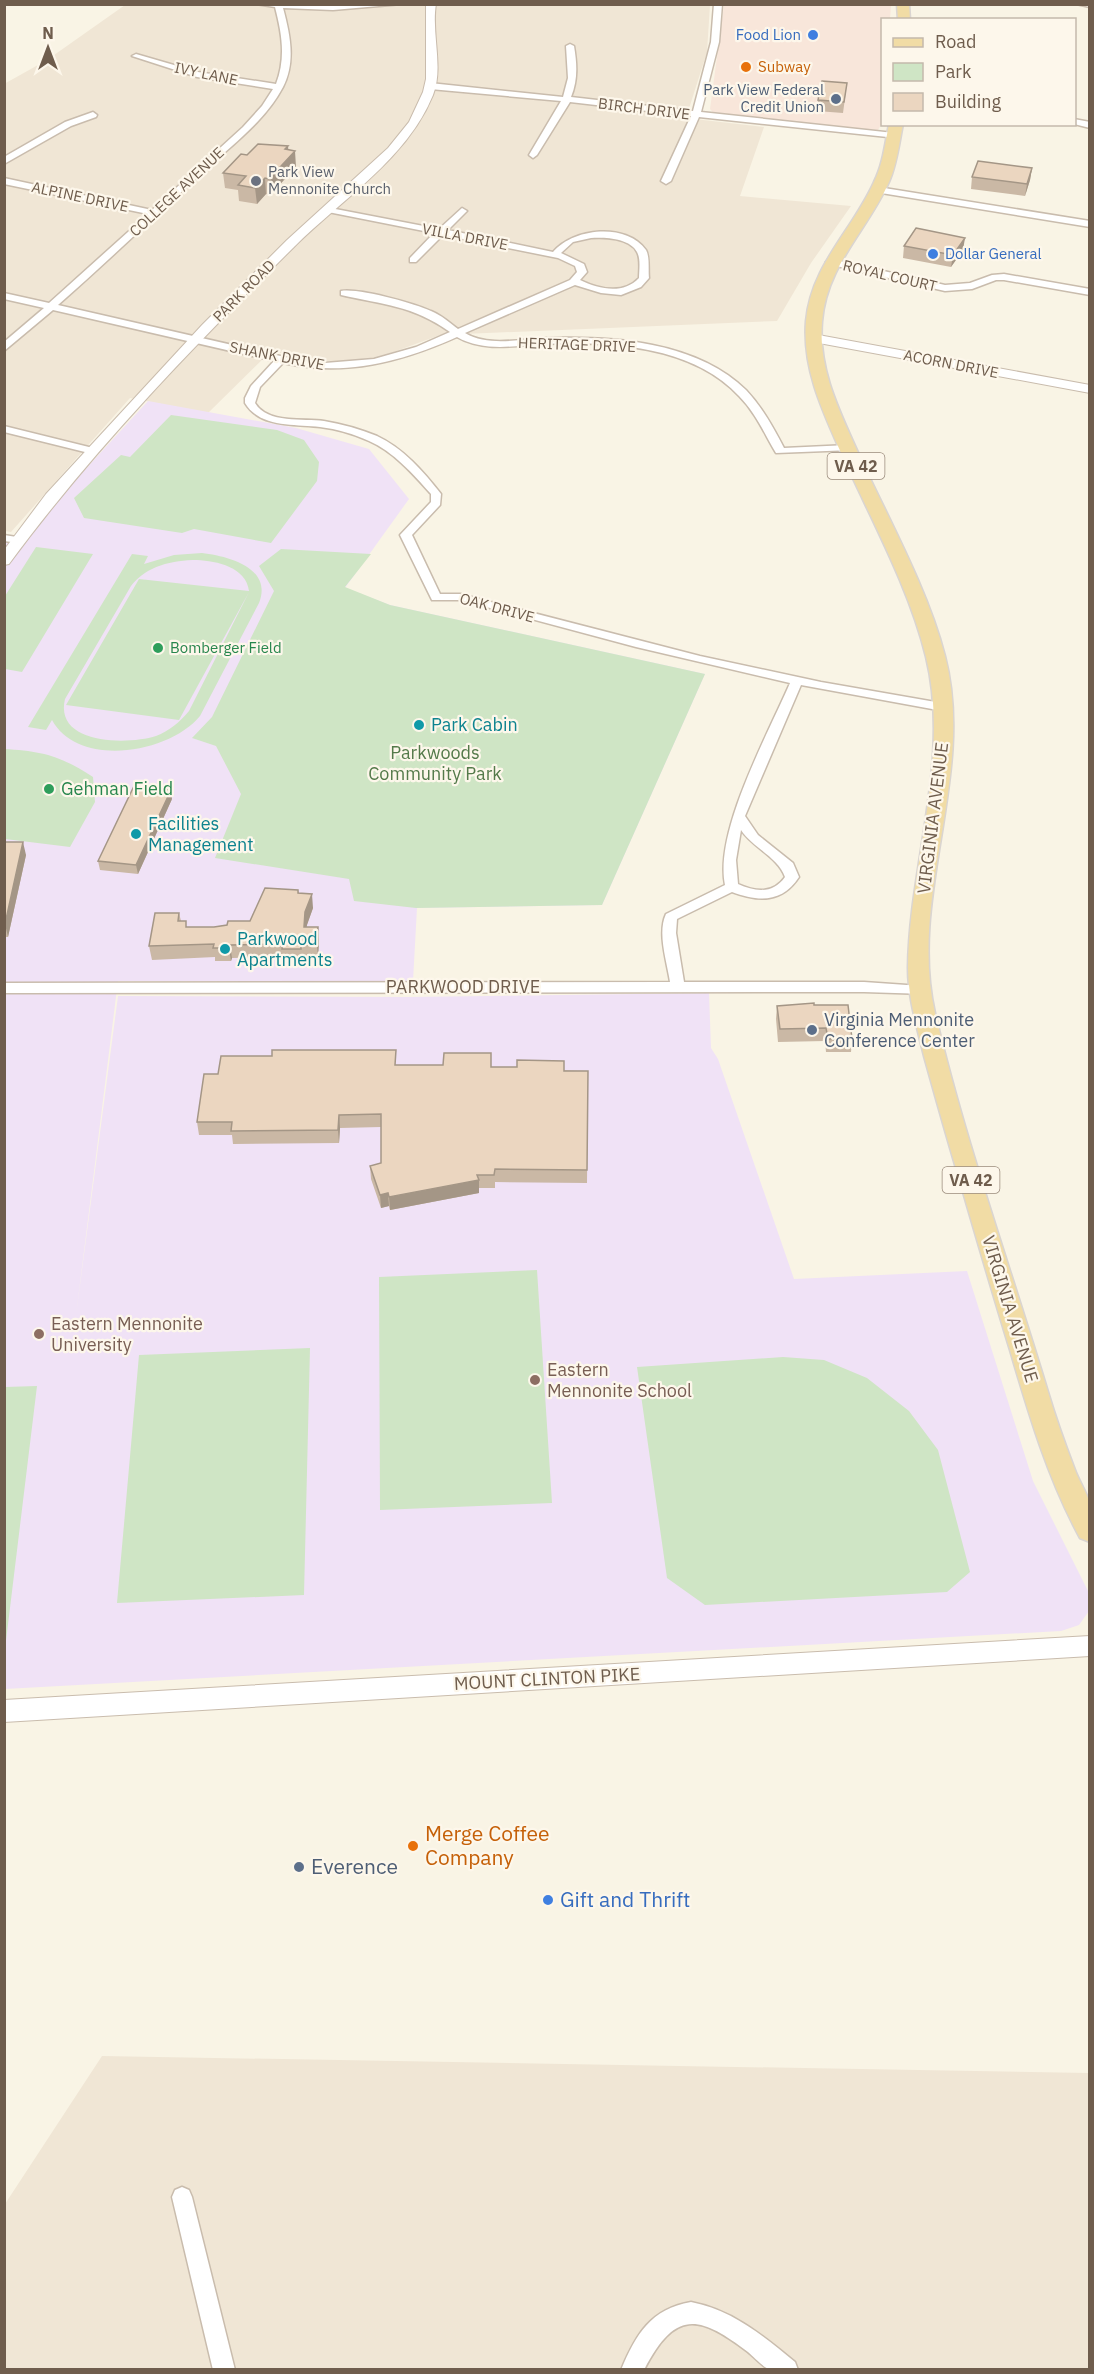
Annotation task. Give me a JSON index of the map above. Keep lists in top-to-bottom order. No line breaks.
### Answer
{"streets":{"main road":["VA 42","VIRGINIA AVENUE"],"street":["IVY LANE","BIRCH DRIVE","COLLEGE AVENUE","ALPINE DRIVE","VILLA DRIVE","ROYAL COURT","PARK ROAD","HERITAGE DRIVE","SHANK DRIVE","ACORN DRIVE","OAK DRIVE","PARKWOOD DRIVE","MOUNT CLINTON PIKE"]},"crossings":[["IVY LANE","COLLEGE AVENUE"],["BIRCH DRIVE","PARK ROAD"],["BIRCH DRIVE","VIRGINIA AVENUE"],["COLLEGE AVENUE","ALPINE DRIVE"],["COLLEGE AVENUE","SHANK DRIVE"],["VILLA DRIVE","PARK ROAD"],["VILLA DRIVE","SHANK DRIVE"],["ROYAL COURT","VIRGINIA AVENUE"],["PARK ROAD","SHANK DRIVE"],["HERITAGE DRIVE","SHANK DRIVE"],["HERITAGE DRIVE","VIRGINIA AVENUE"],["SHANK DRIVE","OAK DRIVE"],["ACORN DRIVE","VIRGINIA AVENUE"],["OAK DRIVE","VIRGINIA AVENUE"],["VIRGINIA AVENUE","PARKWOOD DRIVE"]],"parks":["Parkwoods Community Park"],"places":["Food Lion","Subway","Park View Federal Credit Union","Park View Mennonite Church","Dollar General","Bomberger Field","Park Cabin","Gehman Field","Facilities Management","Parkwood Apartments","Virginia Mennonite Conference Center","Eastern Mennonite University","Eastern Mennonite School","Merge Coffee Company","Everence","Gift and Thrift"],"legend":["Road","Park","Building"],"north":"top"}
